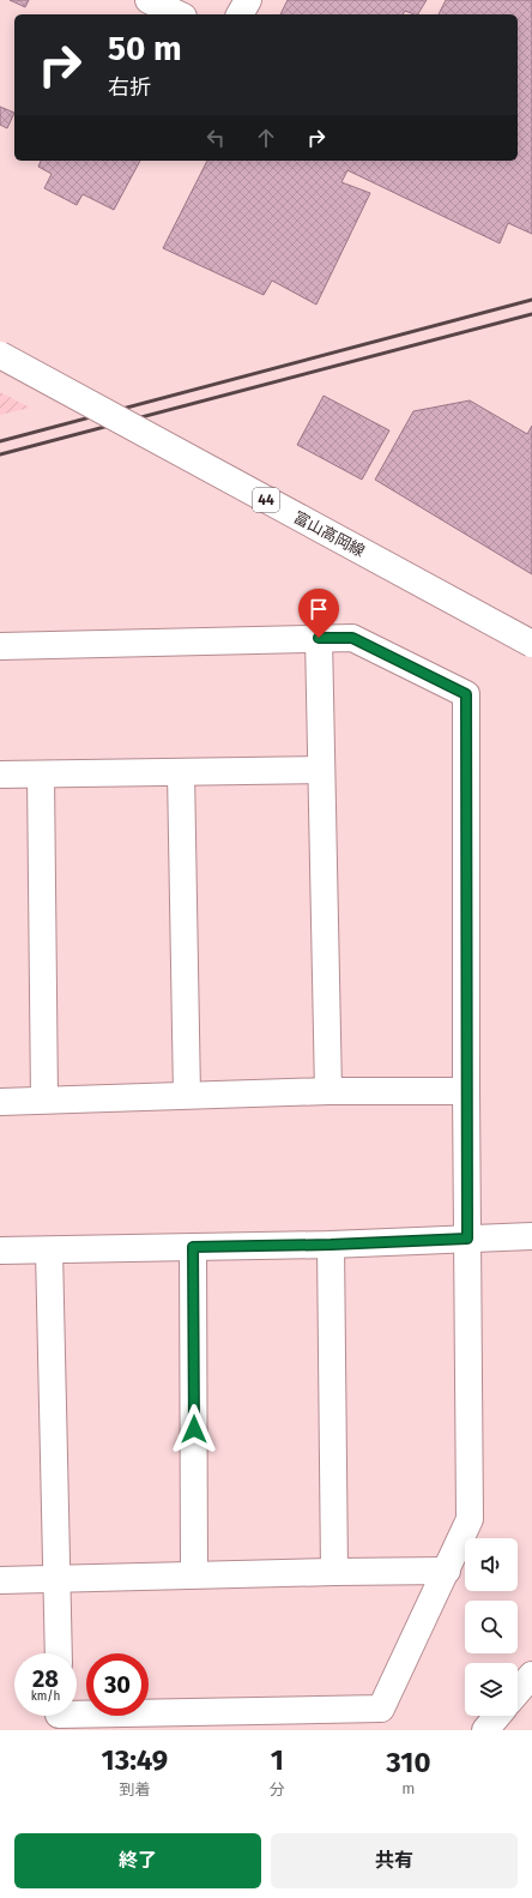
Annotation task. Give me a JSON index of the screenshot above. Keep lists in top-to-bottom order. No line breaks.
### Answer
{"streets":{"street":["44","富山高岡線"]},"page":{"turn":["50 m","右折"],"speed":"28 km/h","limit":"30","eta":["13:49","到着","1","分","310","m"],"buttons":["終了","共有"]}}
